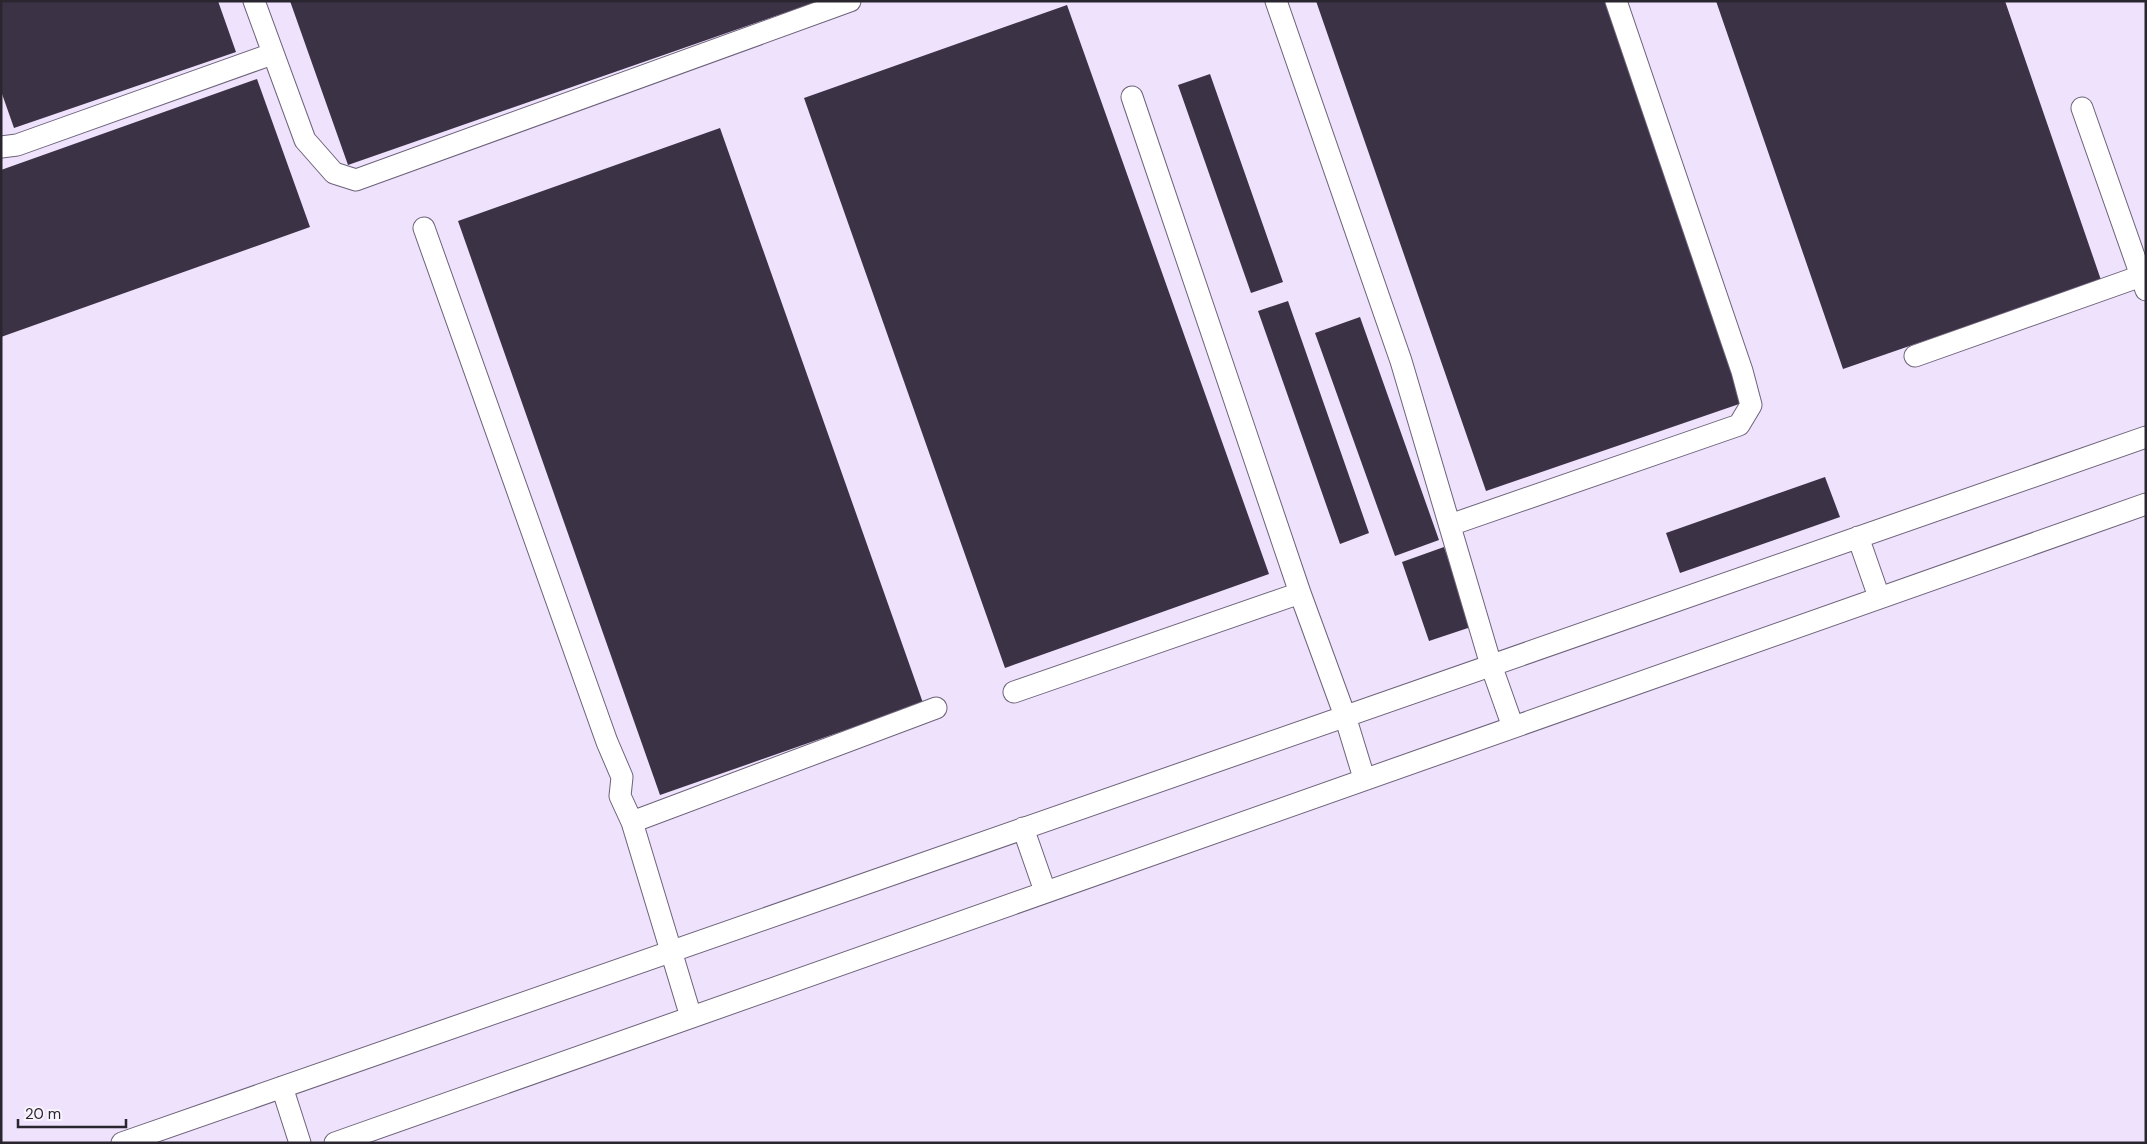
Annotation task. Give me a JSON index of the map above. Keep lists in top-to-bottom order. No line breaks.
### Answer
{"scale_bar":"20 m"}
